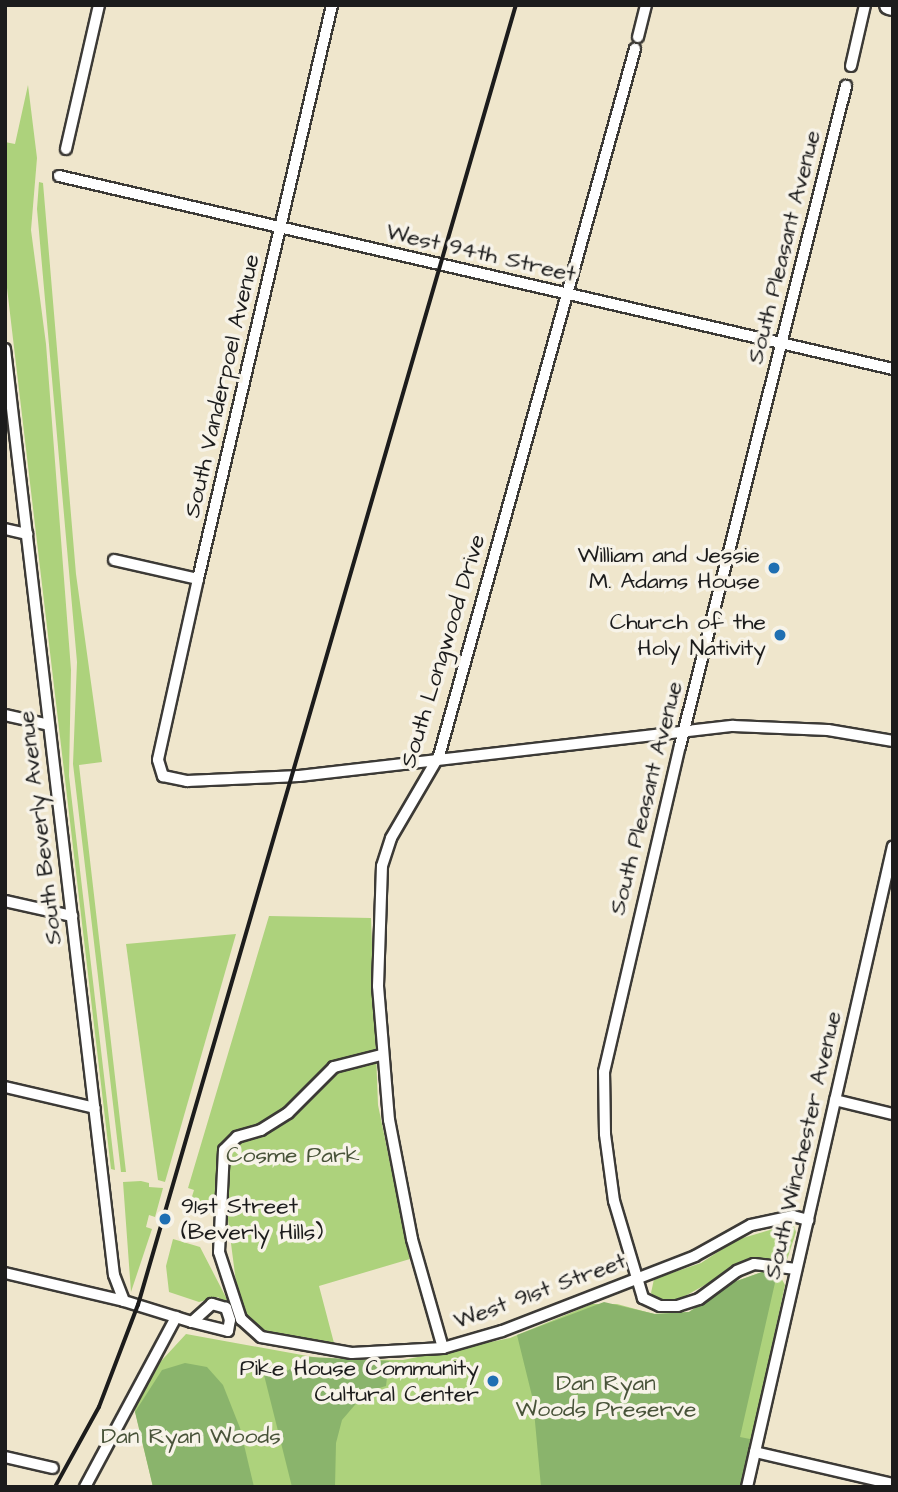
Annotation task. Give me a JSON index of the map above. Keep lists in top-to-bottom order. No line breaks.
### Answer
{"streets":{"street":["South Pleasant Avenue","West 94th Street","South Vanderpoel Avenue","South Longwood Drive","South Beverly Avenue","South Winchester Avenue","West 91st Street"]},"crossings":[["South Pleasant Avenue","West 94th Street"],["South Pleasant Avenue","West 91st Street"],["West 94th Street","South Vanderpoel Avenue"],["West 94th Street","South Longwood Drive"],["South Vanderpoel Avenue","South Longwood Drive"],["South Longwood Drive","West 91st Street"],["South Winchester Avenue","West 91st Street"]],"parks":["Cosme Park","Dan Ryan Woods Preserve","Dan Ryan Woods"],"places":["William and Jessie M. Adams House","Church of the Holy Nativity","91st Street (Beverly Hills)","Pike House Community Cultural Center"]}
